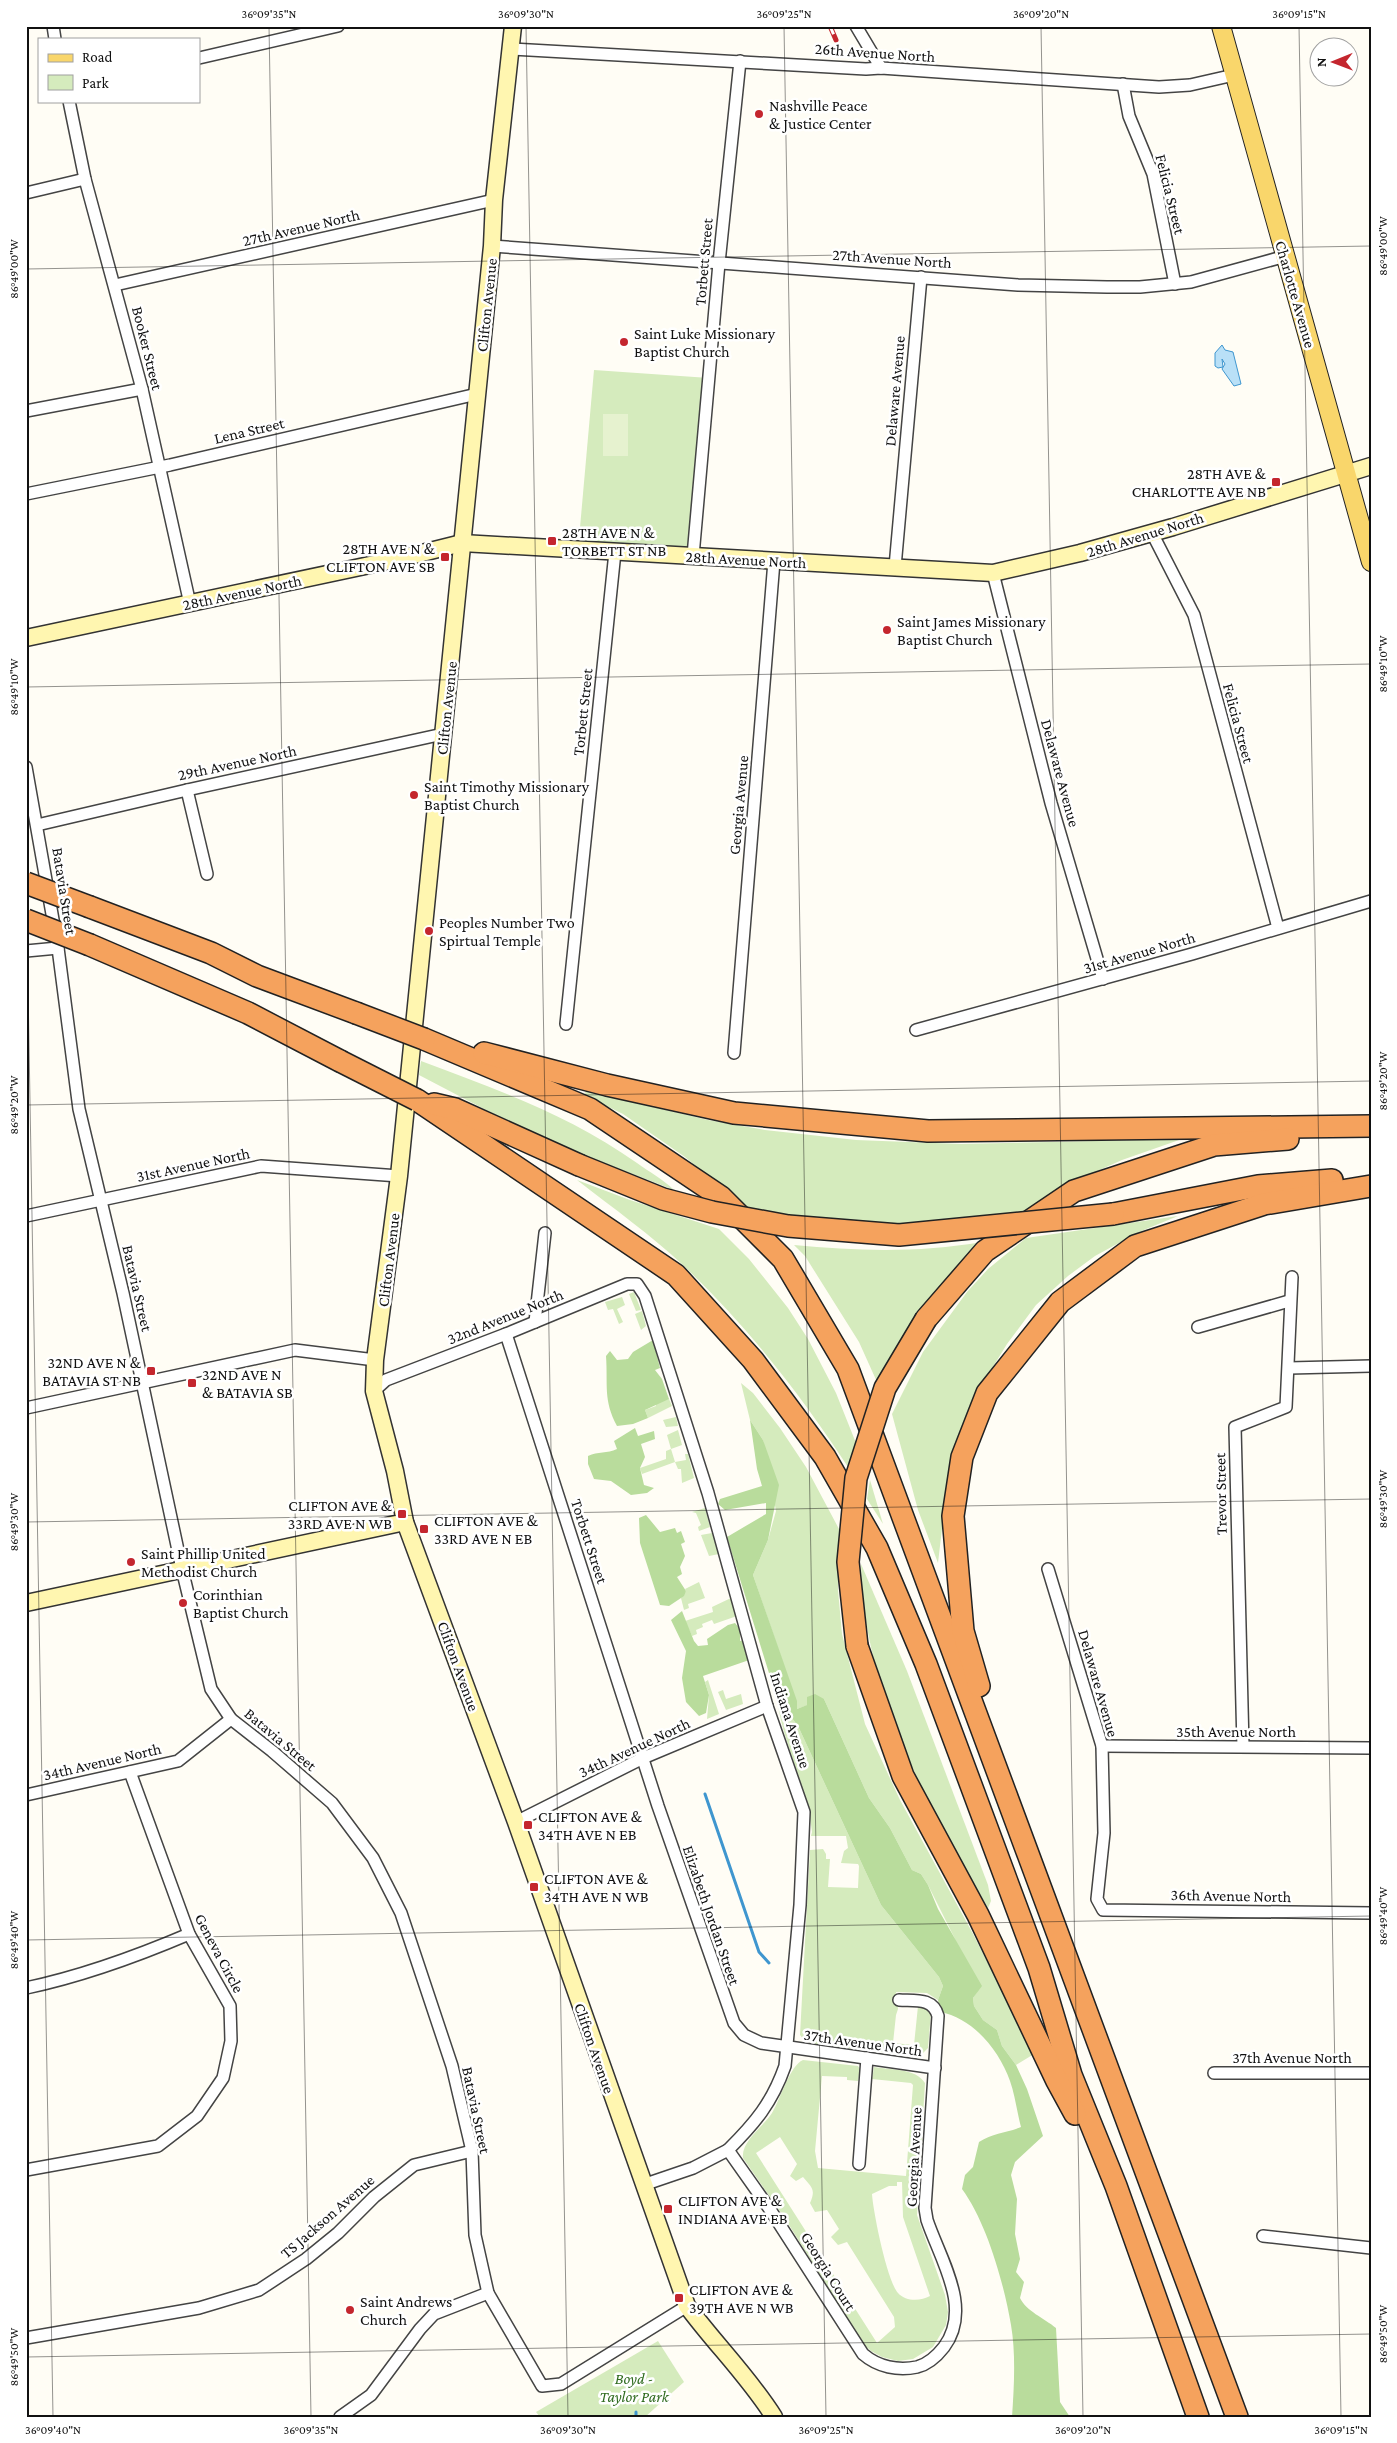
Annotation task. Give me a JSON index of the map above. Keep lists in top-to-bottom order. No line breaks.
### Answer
{"streets":{"main road":["Charlotte Avenue"],"street":["26th Avenue North","Felicia Street","27th Avenue North","Torbett Street","Clifton Avenue","Booker Street","Delaware Avenue","Lena Street","28th Avenue North","29th Avenue North","Georgia Avenue","Batavia Street","31st Avenue North","32nd Avenue North","Trevor Street","Indiana Avenue","35th Avenue North","34th Avenue North","36th Avenue North","Elizabeth Jordan Street","Geneva Circle","37th Avenue North","TS Jackson Avenue","Georgia Court"]},"crossings":[["26th Avenue North","Felicia Street"],["26th Avenue North","Torbett Street"],["26th Avenue North","Charlotte Avenue"],["26th Avenue North","Clifton Avenue"],["Felicia Street","27th Avenue North"],["Felicia Street","28th Avenue North"],["Felicia Street","31st Avenue North"],["27th Avenue North","Torbett Street"],["27th Avenue North","Charlotte Avenue"],["27th Avenue North","Clifton Avenue"],["27th Avenue North","Booker Street"],["27th Avenue North","Delaware Avenue"],["Torbett Street","28th Avenue North"],["Torbett Street","32nd Avenue North"],["Torbett Street","34th Avenue North"],["Torbett Street","Elizabeth Jordan Street"],["Charlotte Avenue","28th Avenue North"],["Clifton Avenue","Lena Street"],["Clifton Avenue","28th Avenue North"],["Clifton Avenue","29th Avenue North"],["Clifton Avenue","Batavia Street"],["Clifton Avenue","31st Avenue North"],["Clifton Avenue","32nd Avenue North"],["Clifton Avenue","34th Avenue North"],["Booker Street","Lena Street"],["Booker Street","28th Avenue North"],["Delaware Avenue","28th Avenue North"],["Delaware Avenue","31st Avenue North"],["Delaware Avenue","35th Avenue North"],["Delaware Avenue","36th Avenue North"],["28th Avenue North","Georgia Avenue"],["29th Avenue North","Batavia Street"],["Georgia Avenue","37th Avenue North"],["Georgia Avenue","Georgia Court"],["Batavia Street","31st Avenue North"],["Batavia Street","34th Avenue North"],["Batavia Street","TS Jackson Avenue"],["32nd Avenue North","Indiana Avenue"],["Trevor Street","35th Avenue North"],["Indiana Avenue","34th Avenue North"],["Indiana Avenue","Elizabeth Jordan Street"],["Indiana Avenue","37th Avenue North"],["Indiana Avenue","Georgia Court"],["34th Avenue North","Elizabeth Jordan Street"],["34th Avenue North","Geneva Circle"],["Elizabeth Jordan Street","37th Avenue North"]],"parks":["Boyd - Taylor Park"],"places":{"other":["Nashville Peace & Justice Center","Saint Luke Missionary Baptist Church","Saint James Missionary Baptist Church","Saint Timothy Missionary Baptist Church","Peoples Number Two Spirtual Temple","Saint Phillip United Methodist Church","Corinthian Baptist Church","Saint Andrews Church"],"transit":["28TH AVE & CHARLOTTE AVE NB","28TH AVE N & TORBETT ST NB","28TH AVE N & CLIFTON AVE SB","32ND AVE N & BATAVIA ST NB","32ND AVE N & BATAVIA SB","CLIFTON AVE & 33RD AVE N WB","CLIFTON AVE & 33RD AVE N EB","CLIFTON AVE & 34TH AVE N EB","CLIFTON AVE & 34TH AVE N WB","CLIFTON AVE & INDIANA AVE EB","CLIFTON AVE & 39TH AVE N WB"]},"legend":["Road","Park"],"north":"left","coordinates":["36°09'35\"N","36°09'30\"N","36°09'25\"N","36°09'20\"N","36°09'15\"N","86°49'00\"W","86°49'10\"W","86°49'20\"W","86°49'30\"W","86°49'40\"W","86°49'50\"W","36°09'40\"N"]}
